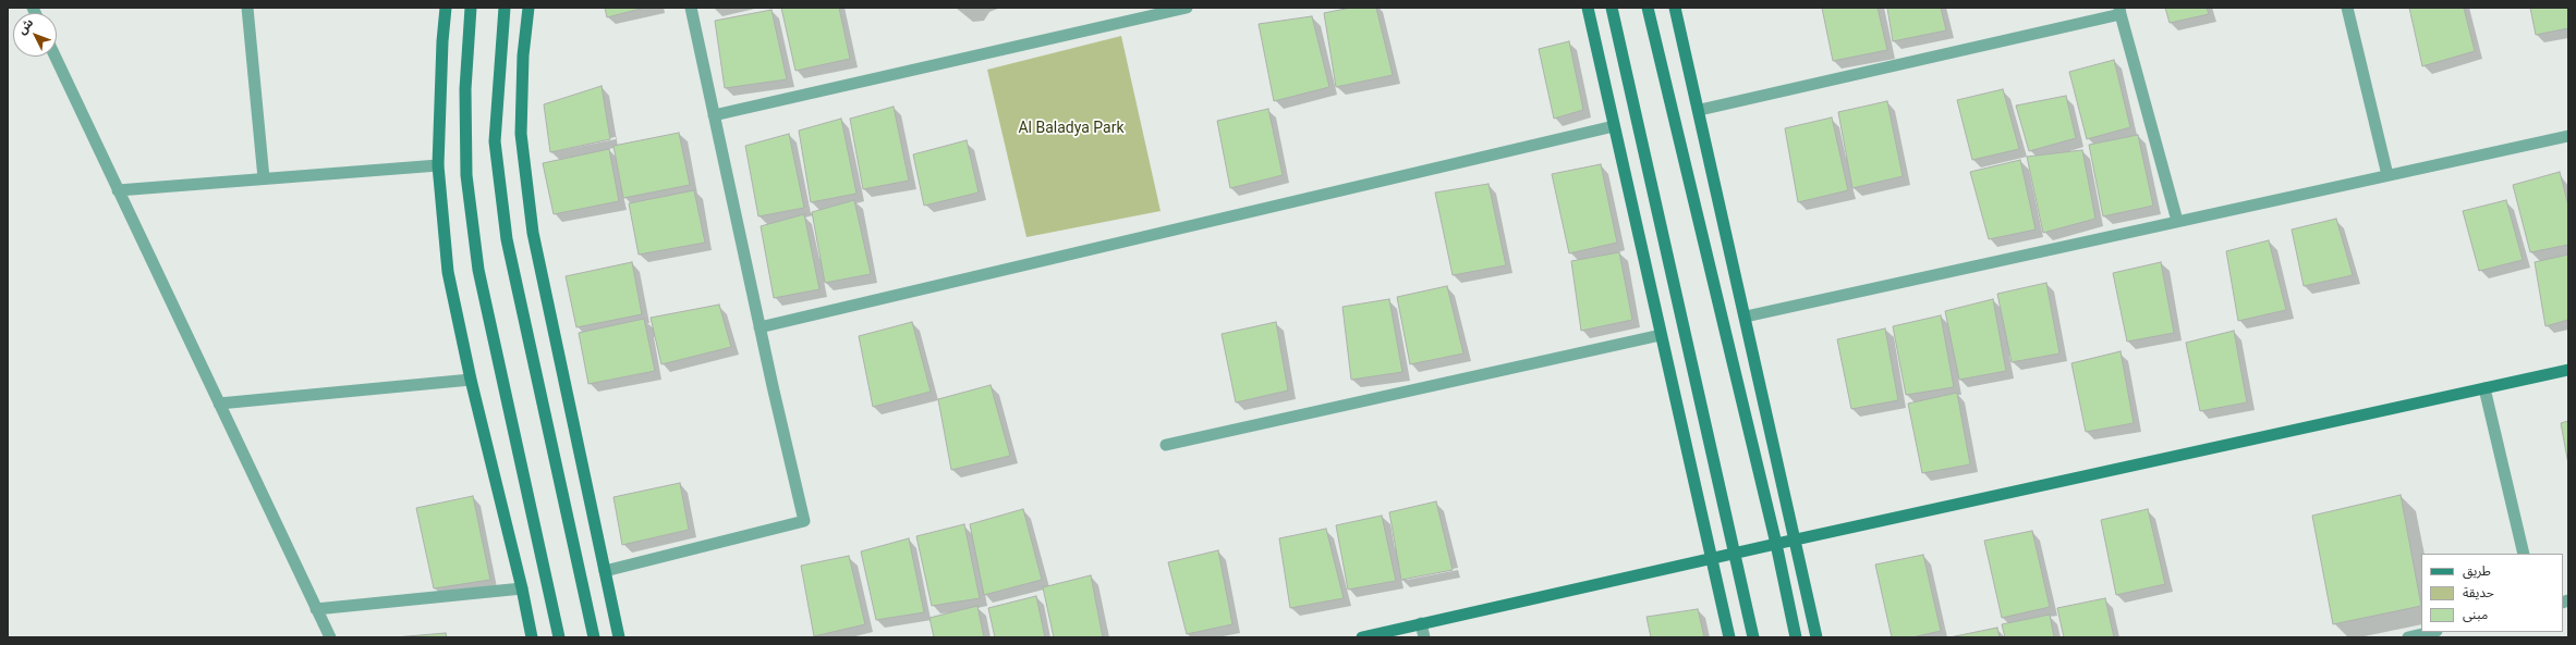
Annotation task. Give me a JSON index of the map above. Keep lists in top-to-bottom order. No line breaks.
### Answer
{"parks":["Al Baladya Park"],"legend":["طريق","حديقة","مبنى"],"north":"top left"}
